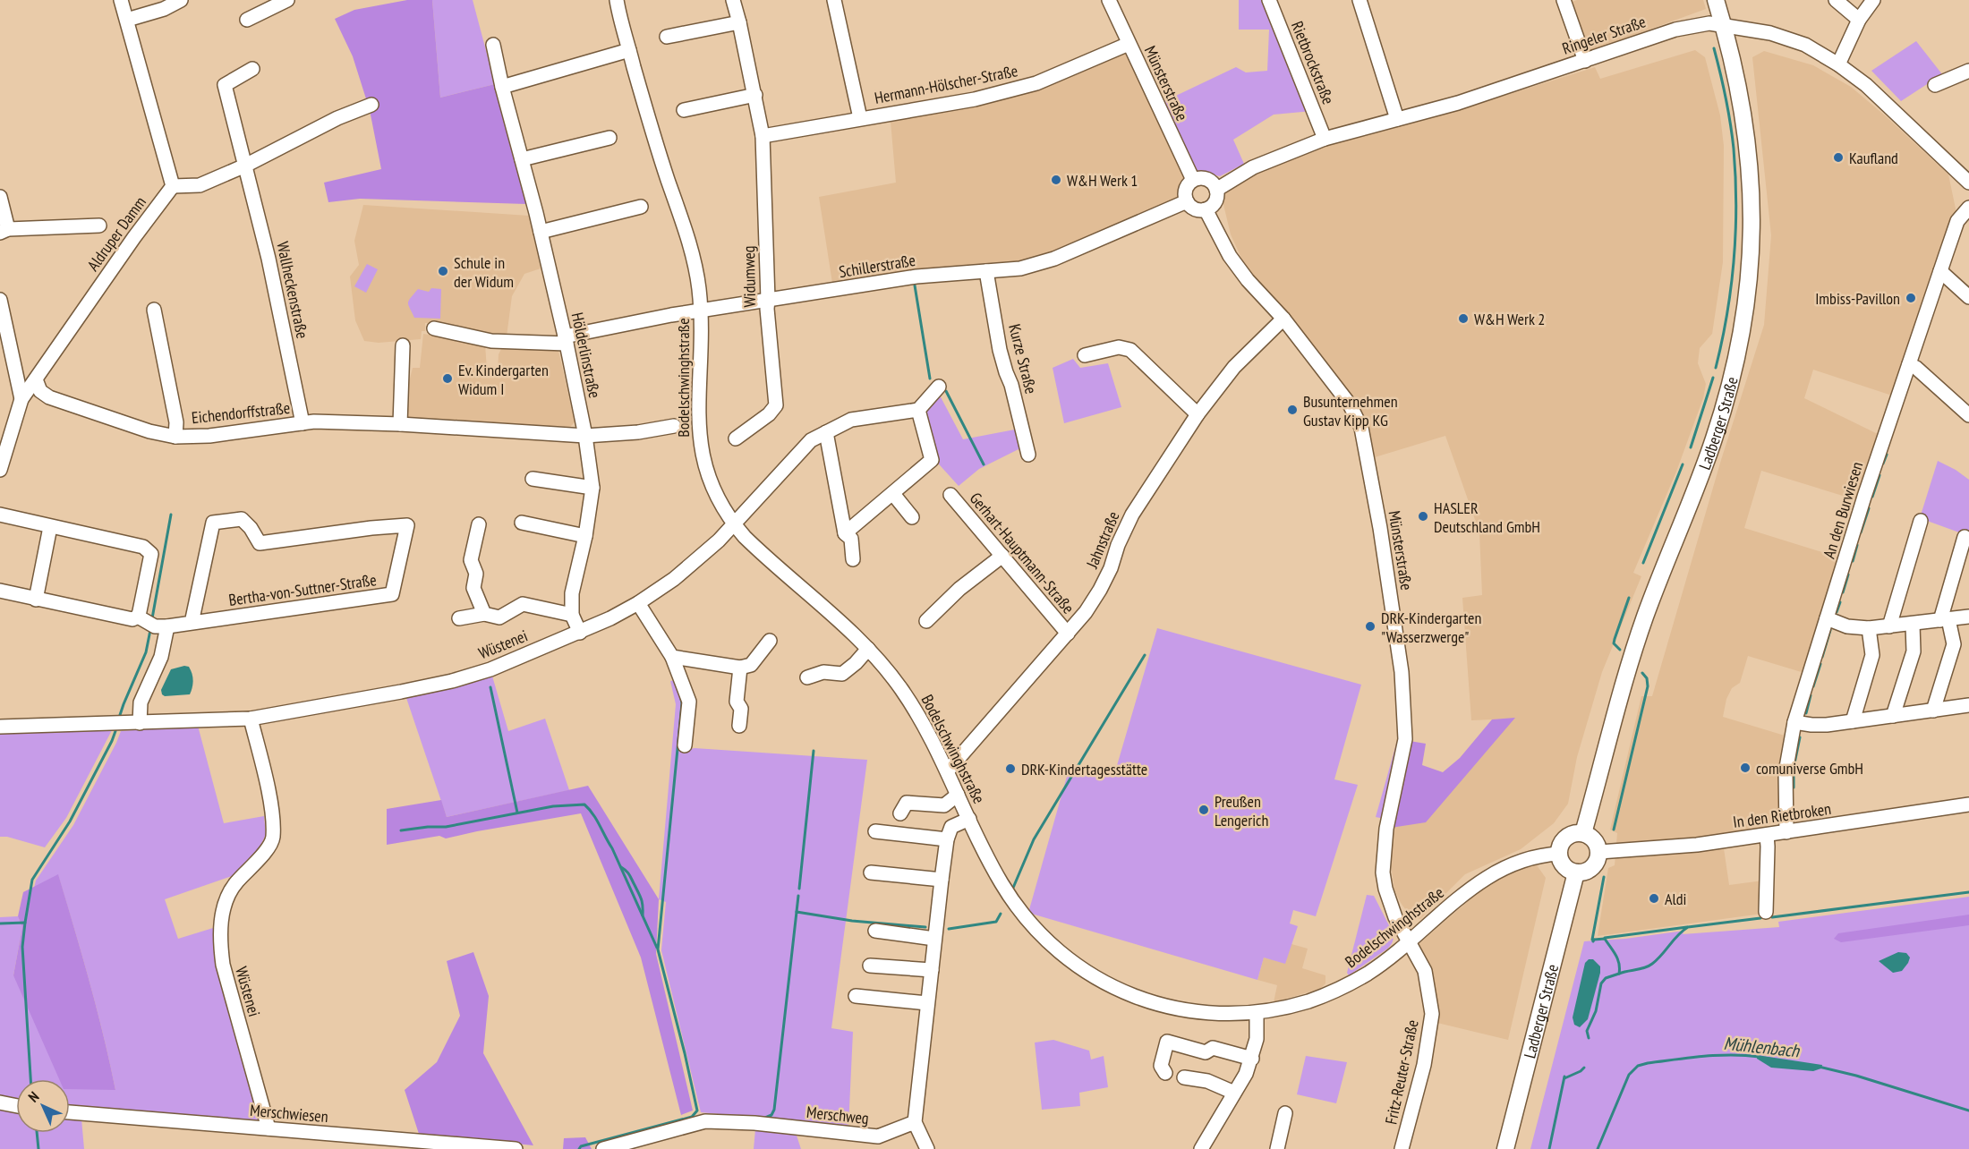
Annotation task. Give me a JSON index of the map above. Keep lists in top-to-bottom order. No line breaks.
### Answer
{"streets":{"main road":["Ladberger Straße"],"street":["Ringeler Straße","Rietbrockstraße","Münsterstraße","Hermann-Hölscher-Straße","Aldruper Damm","Schillerstraße","Widumweg","Wallheckenstraße","Hölderlinstraße","Kurze Straße","Bodelschwinghstraße","Eichendorffstraße","An den Burwiesen","Jahnstraße","Gerhart-Hauptmann-Straße","Bertha-von-Suttner-Straße","Wüstenei","In den Rietbroken","Fritz-Reuter-Straße","Merschwiesen","Merschweg"]},"crossings":[["Ringeler Straße","Rietbrockstraße"],["Ringeler Straße","Münsterstraße"],["Ringeler Straße","Schillerstraße"],["Ringeler Straße","Ladberger Straße"],["Münsterstraße","Hermann-Hölscher-Straße"],["Münsterstraße","Schillerstraße"],["Münsterstraße","Bodelschwinghstraße"],["Münsterstraße","Jahnstraße"],["Münsterstraße","Fritz-Reuter-Straße"],["Hermann-Hölscher-Straße","Widumweg"],["Aldruper Damm","Eichendorffstraße"],["Schillerstraße","Widumweg"],["Schillerstraße","Hölderlinstraße"],["Schillerstraße","Kurze Straße"],["Schillerstraße","Bodelschwinghstraße"],["Wallheckenstraße","Eichendorffstraße"],["Hölderlinstraße","Eichendorffstraße"],["Hölderlinstraße","Wüstenei"],["Bodelschwinghstraße","Ladberger Straße"],["Bodelschwinghstraße","Jahnstraße"],["Bodelschwinghstraße","Wüstenei"],["Bodelschwinghstraße","In den Rietbroken"],["Bodelschwinghstraße","Fritz-Reuter-Straße"],["Ladberger Straße","In den Rietbroken"],["An den Burwiesen","In den Rietbroken"],["Jahnstraße","Gerhart-Hauptmann-Straße"],["Wüstenei","Merschwiesen"]],"water":["Mühlenbach"],"places":["Kaufland","W&H Werk 1","Schule in der Widum","Imbiss-Pavillon","W&H Werk 2","Ev. Kindergarten Widum I","Busunternehmen Gustav Kipp KG","HASLER Deutschland GmbH","DRK-Kindergarten \"Wasserzwerge\"","comuniverse GmbH","DRK-Kindertagesstätte","Preußen Lengerich","Aldi"],"north":"top left"}
